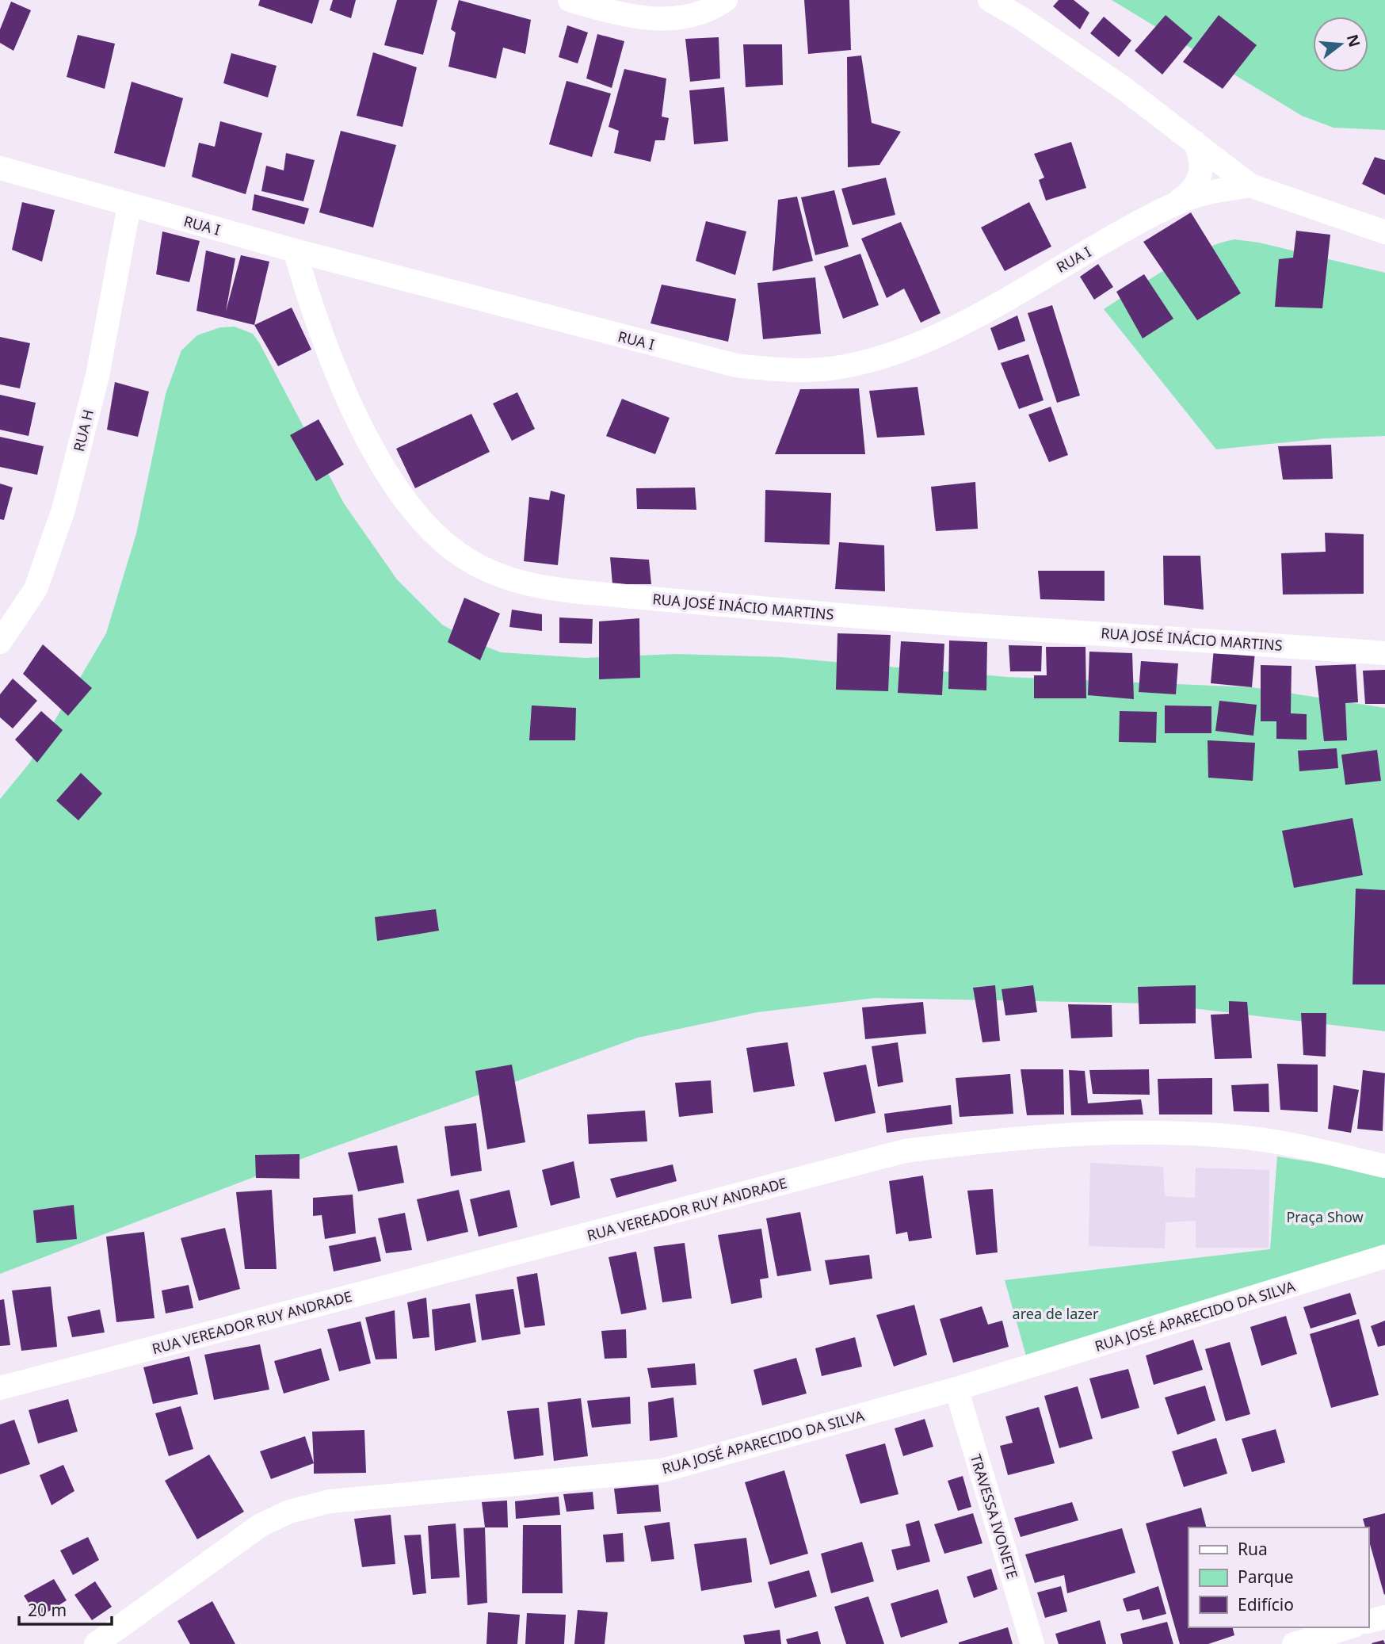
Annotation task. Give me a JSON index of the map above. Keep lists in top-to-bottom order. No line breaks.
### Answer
{"streets":{"street":["RUA I","RUA H","RUA JOSÉ INÁCIO MARTINS","RUA VEREADOR RUY ANDRADE","RUA JOSÉ APARECIDO DA SILVA","TRAVESSA IVONETE"]},"crossings":[["RUA I","RUA H"],["RUA I","RUA JOSÉ INÁCIO MARTINS"],["RUA JOSÉ APARECIDO DA SILVA","TRAVESSA IVONETE"]],"parks":["Praça Show","area de lazer"],"legend":["Rua","Parque","Edifício"],"scale_bar":"20 m","north":"right"}
